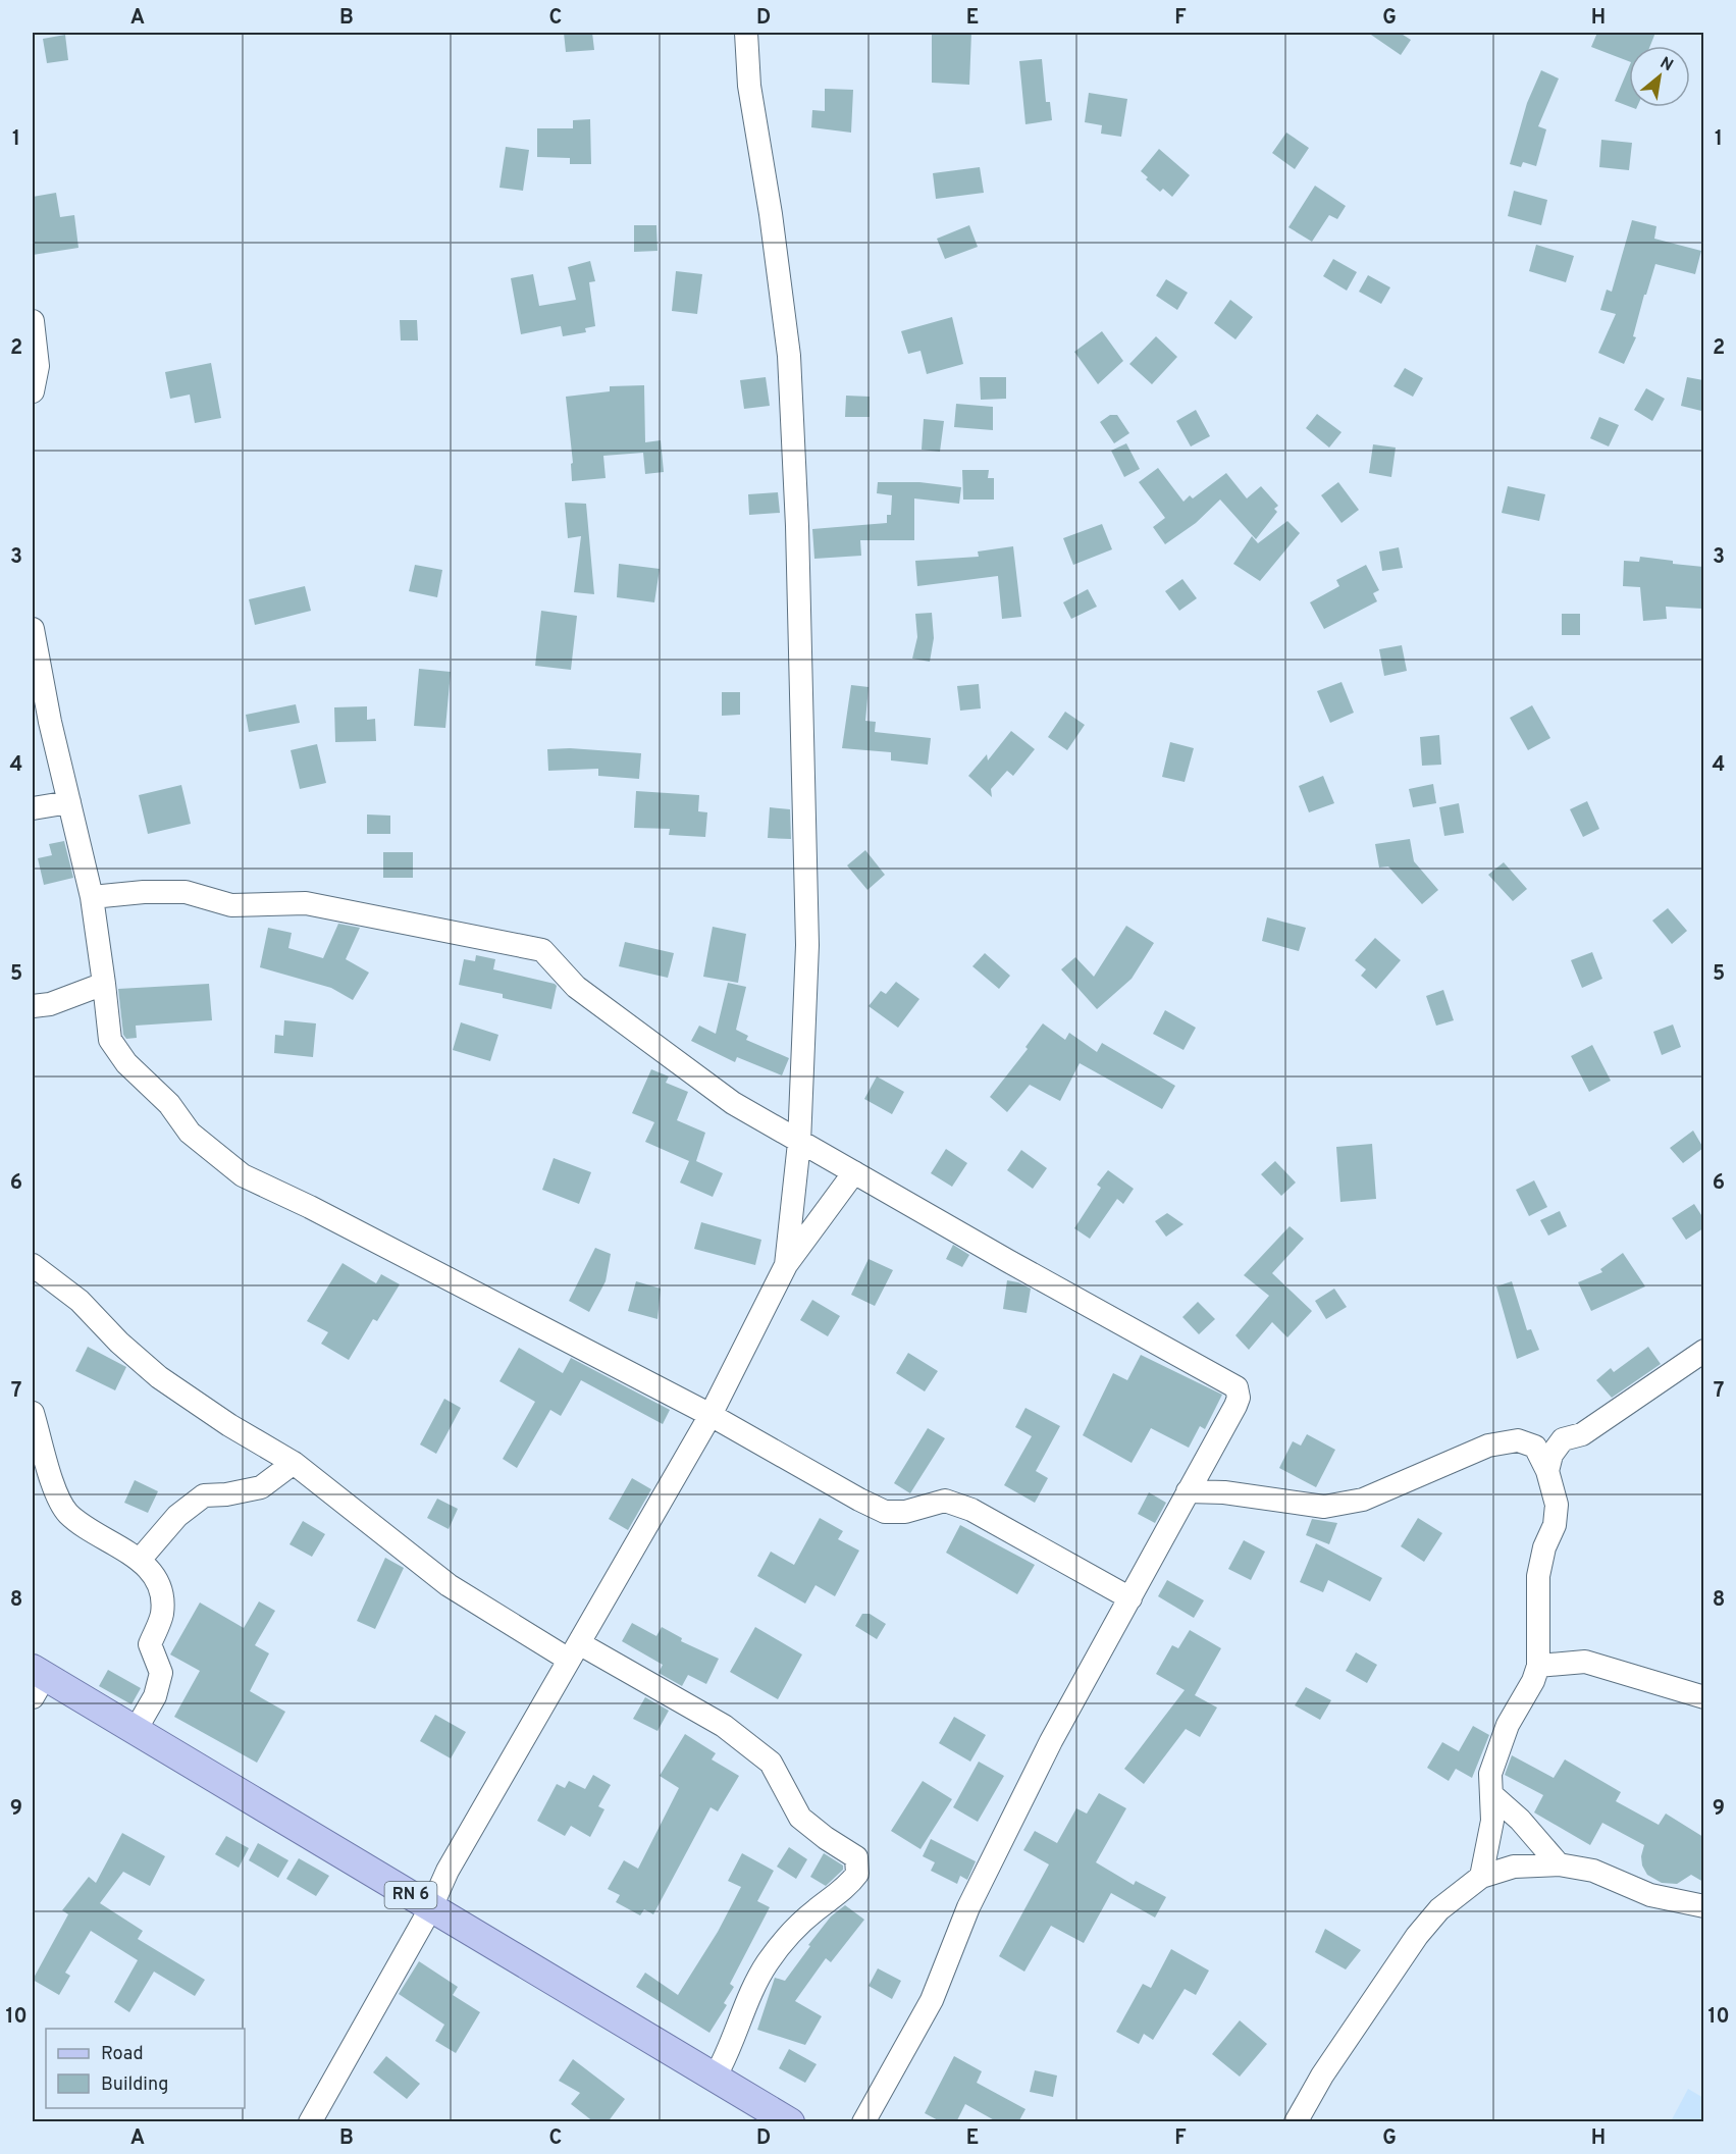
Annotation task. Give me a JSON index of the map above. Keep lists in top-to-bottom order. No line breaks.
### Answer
{"streets":{"main road":["RN 6"]},"legend":["Road","Building"],"north":"top right","grid":{"columns":["A","B","C","D","E","F","G","H"],"rows":["1","2","3","4","5","6","7","8","9","10"]}}
